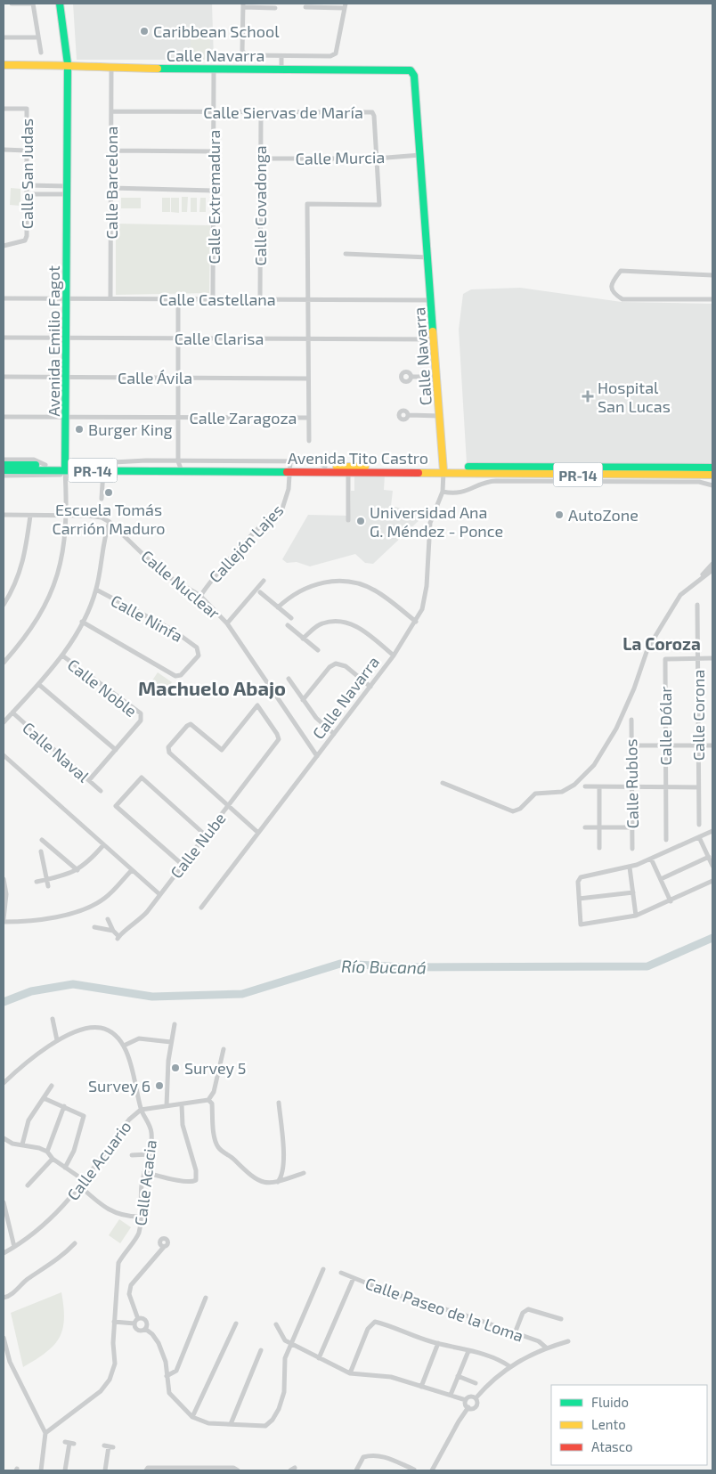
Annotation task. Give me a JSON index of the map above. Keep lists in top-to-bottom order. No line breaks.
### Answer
{"streets":{"street":["Calle Navarra","Calle Siervas de María","Calle Murcia","Calle San Judas","Calle Barcelona","Calle Extremadura","Calle Covadonga","Calle Castellana","Calle Clarisa","Avenida Emilio Fagot","Calle Ávila","Calle Zaragoza","Avenida Tito Castro","PR-14","Callejón Lajes","Calle Nuclear","Calle Ninfa","Calle Noble","Calle Corona","Calle Dólar","Calle Naval","Calle Rublos","Calle Nube","Calle Acuario","Calle Acacia","Calle Paseo de la Loma"]},"crossings":[["Calle Navarra","Calle Murcia"],["Calle Navarra","Calle Barcelona"],["Calle Navarra","Calle Extremadura"],["Calle Navarra","Calle Castellana"],["Calle Navarra","Calle Clarisa"],["Calle Navarra","Avenida Emilio Fagot"],["Calle Navarra","Avenida Tito Castro"],["Calle Navarra","Calle Nuclear"],["Calle Siervas de María","Calle Murcia"],["Calle Siervas de María","Calle Barcelona"],["Calle Siervas de María","Calle Extremadura"],["Calle Siervas de María","Calle Covadonga"],["Calle Siervas de María","Calle Castellana"],["Calle Siervas de María","Calle Clarisa"],["Calle Siervas de María","Calle Ávila"],["Calle Siervas de María","Calle Zaragoza"],["Calle Murcia","Calle Covadonga"],["Calle Barcelona","Calle Castellana"],["Calle Extremadura","Calle Castellana"],["Calle Covadonga","Calle Castellana"],["Calle Castellana","Avenida Emilio Fagot"],["Calle Castellana","Calle Zaragoza"],["Calle Clarisa","Avenida Emilio Fagot"],["Calle Clarisa","Calle Zaragoza"],["Avenida Emilio Fagot","Calle Ávila"],["Avenida Emilio Fagot","Calle Zaragoza"],["Avenida Emilio Fagot","Avenida Tito Castro"],["Avenida Emilio Fagot","Calle Nuclear"],["Calle Ávila","Calle Zaragoza"],["Avenida Tito Castro","Callejón Lajes"],["Callejón Lajes","Calle Nuclear"],["Calle Noble","Calle Naval"],["Calle Corona","Calle Dólar"],["Calle Acuario","Calle Acacia"]],"districts":["La Coroza","Machuelo Abajo"],"water":["Río Bucaná"],"places":{"other":["Caribbean School","Burger King","Escuela Tomás Carrión Maduro","AutoZone","Universidad Ana G. Méndez - Ponce","Survey 5","Survey 6"],"health":["Hospital San Lucas"]},"legend":["Fluido","Lento","Atasco"]}
